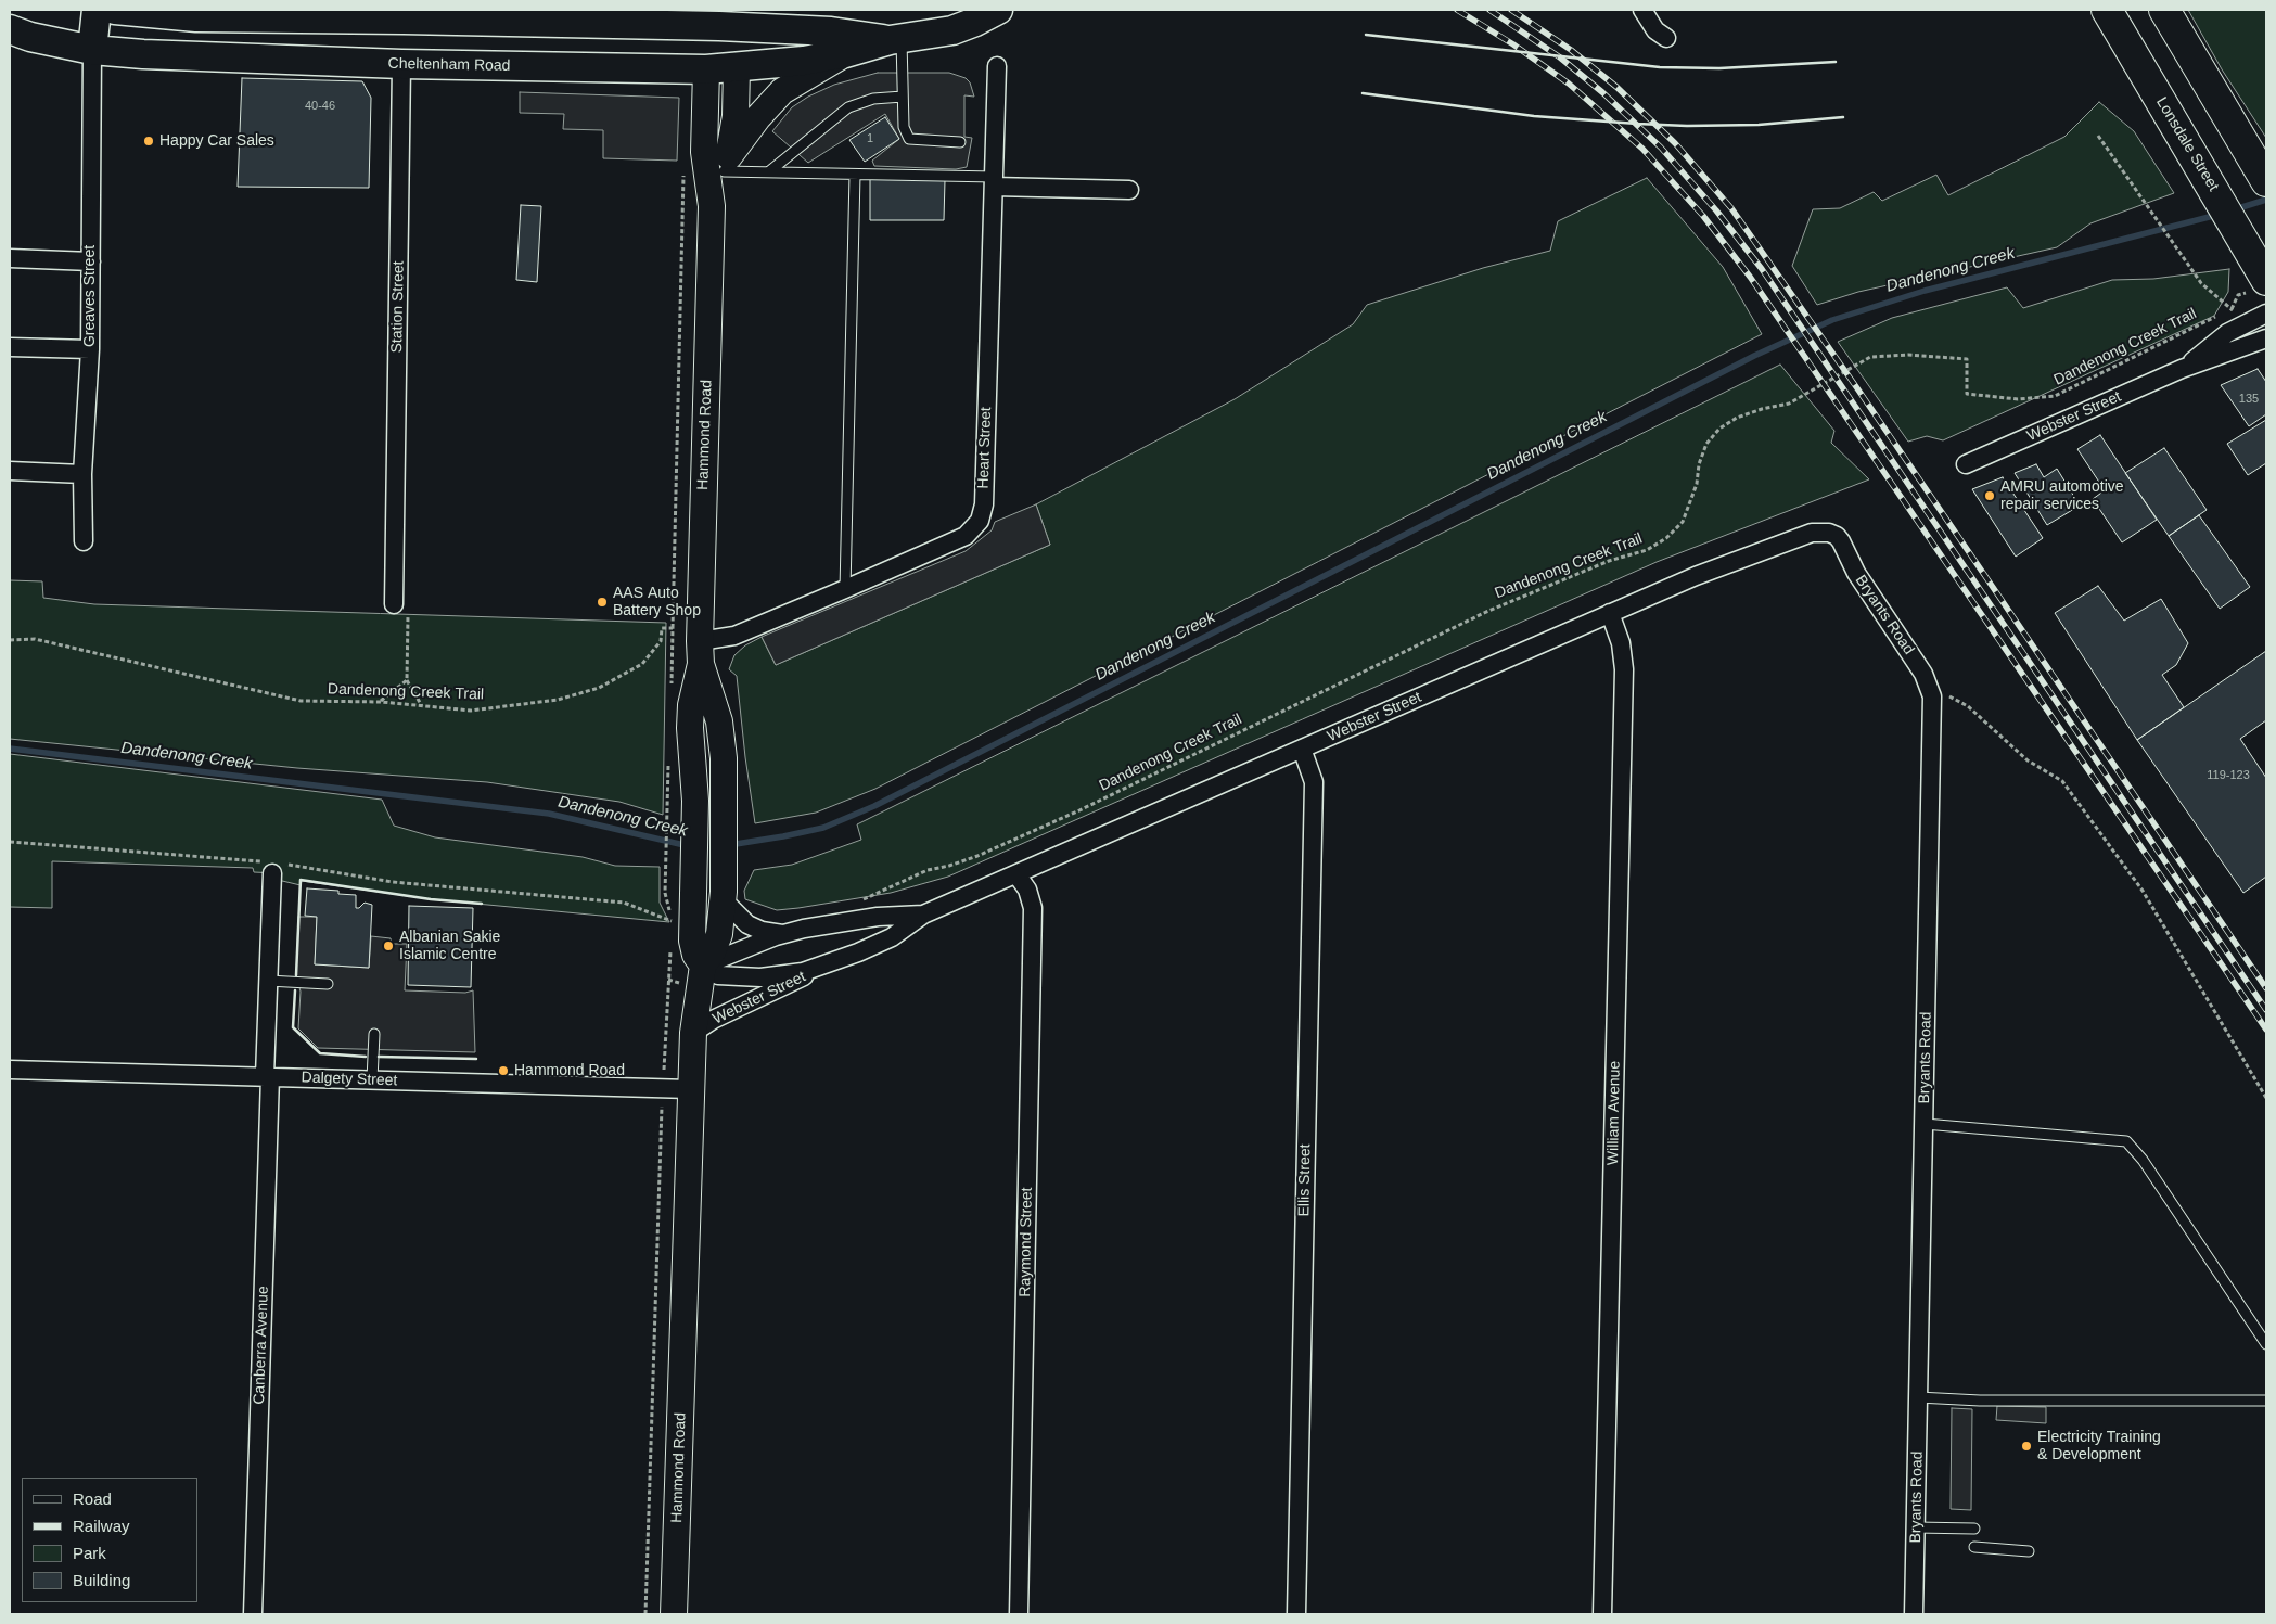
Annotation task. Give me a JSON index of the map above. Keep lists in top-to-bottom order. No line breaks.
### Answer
{"streets":{"highway":["Lonsdale Street"],"main road":["Cheltenham Road","Station Street","Hammond Road"],"street":["Greaves Street","Webster Street","Heart Street","Bryants Road","Dalgety Street","William Avenue","Ellis Street","Raymond Street","Canberra Avenue"],"path":["Dandenong Creek Trail"]},"crossings":[["Cheltenham Road","Greaves Street"],["Cheltenham Road","Station Street"],["Cheltenham Road","Hammond Road"],["Lonsdale Street","Dandenong Creek Trail"],["Webster Street","Hammond Road"],["Webster Street","Bryants Road"],["Webster Street","William Avenue"],["Webster Street","Ellis Street"],["Webster Street","Raymond Street"],["Hammond Road","Heart Street"],["Hammond Road","Dalgety Street"],["Dalgety Street","Canberra Avenue"]],"water":["Dandenong Creek"],"places":["Happy Car Sales","AMRU automotive repair services","AAS Auto Battery Shop","Albanian Sakie Islamic Centre","Hammond Road","Electricity Training & Development"],"house_numbers":["40-46","1","135","119-123"],"legend":["Road","Railway","Park","Building"]}
